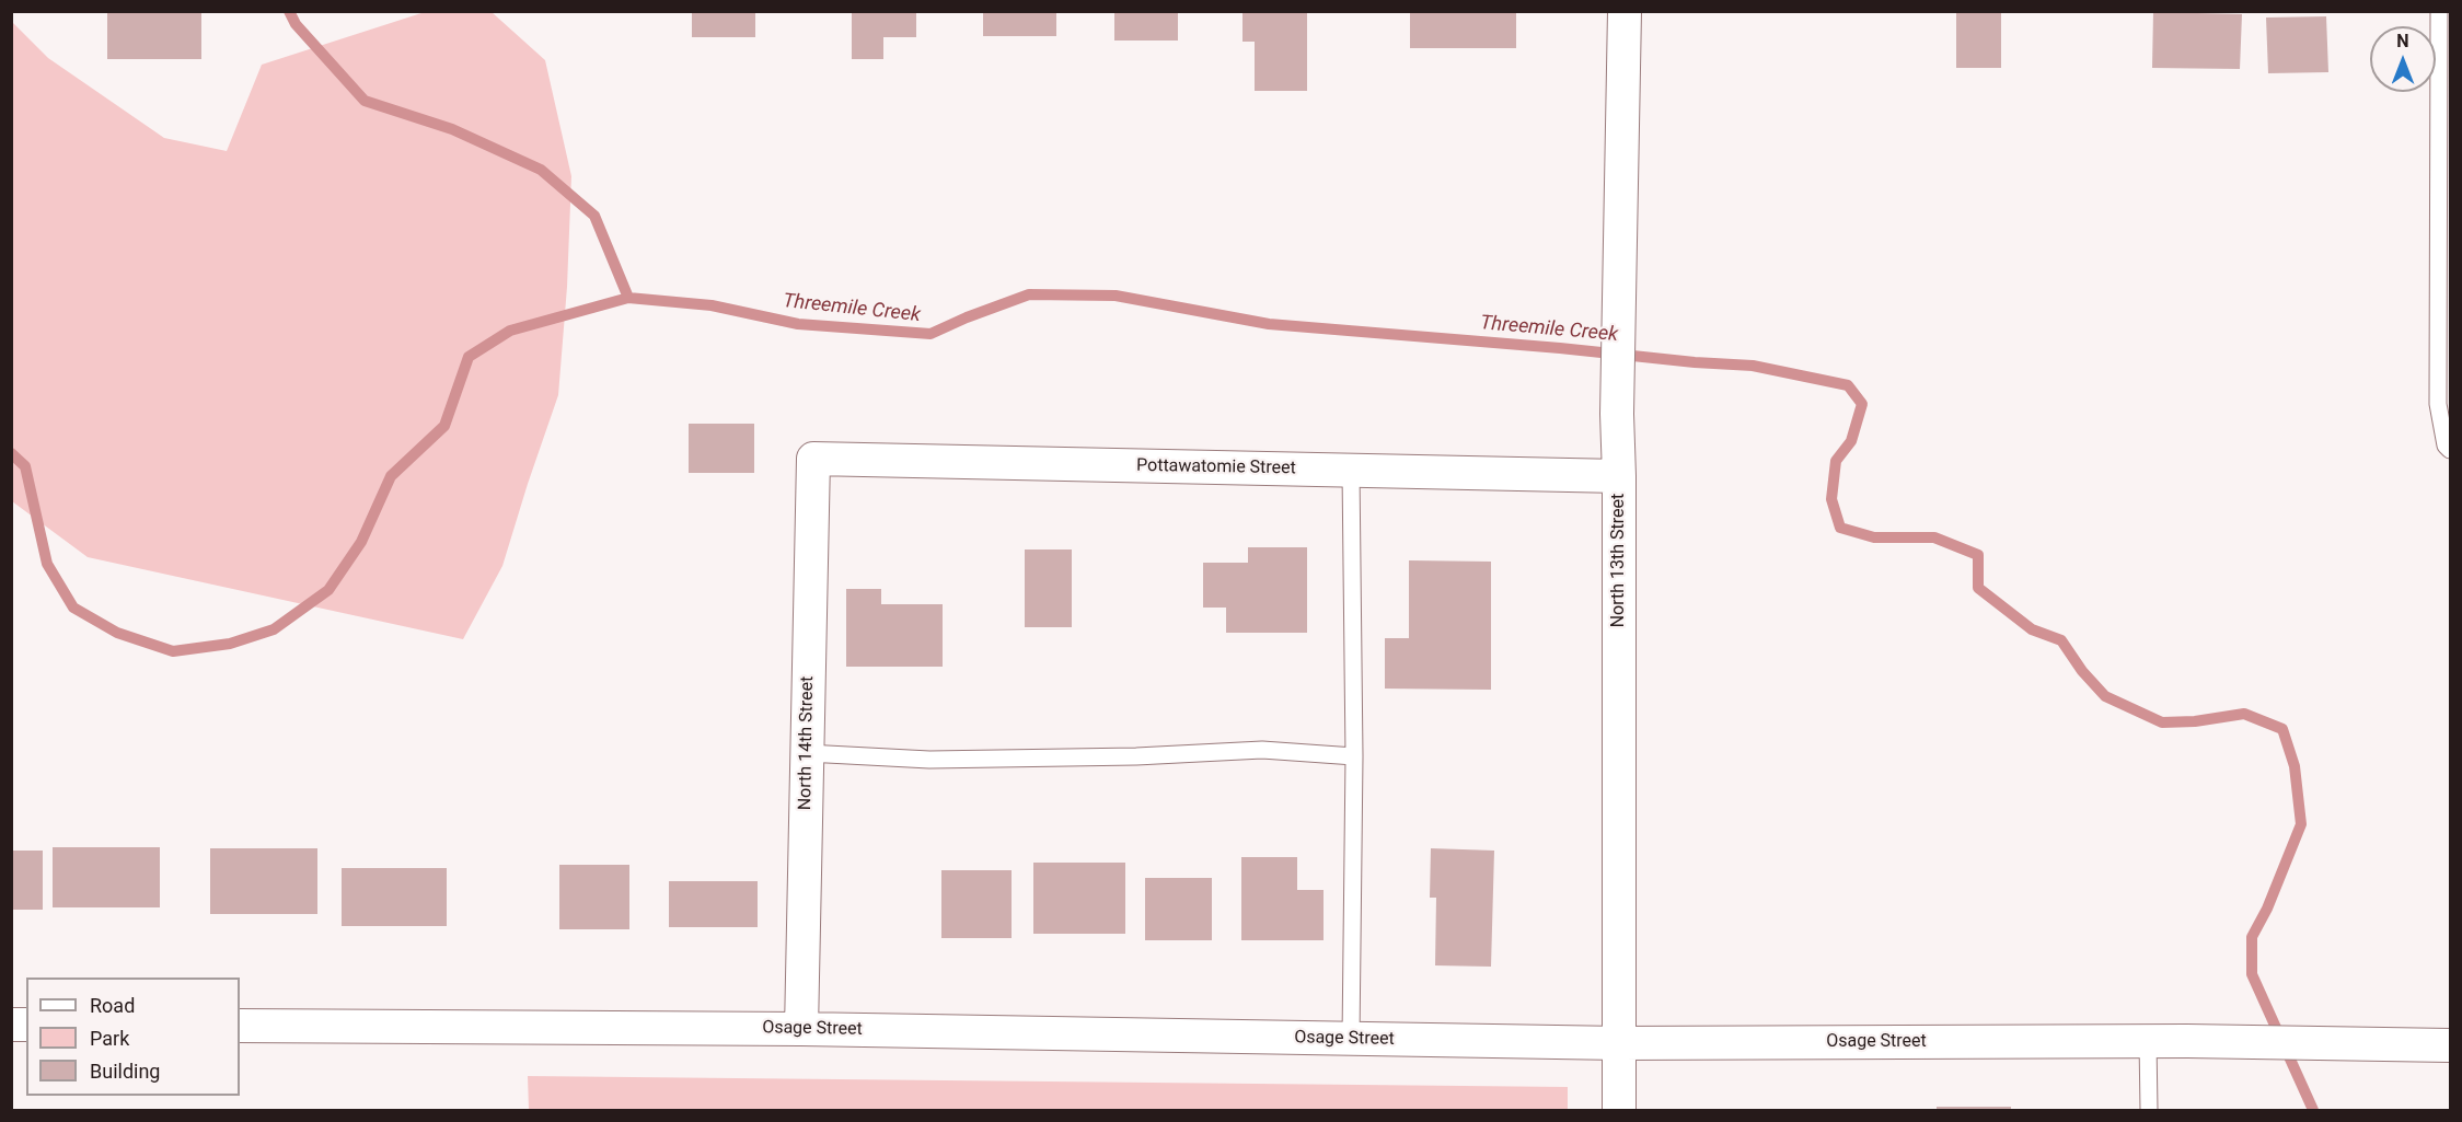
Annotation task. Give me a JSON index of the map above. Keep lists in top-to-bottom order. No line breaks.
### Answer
{"streets":{"street":["Pottawatomie Street","North 13th Street","North 14th Street","Osage Street"]},"crossings":[["Pottawatomie Street","North 13th Street"],["Pottawatomie Street","North 14th Street"],["North 13th Street","Osage Street"],["North 14th Street","Osage Street"]],"water":["Threemile Creek"],"legend":["Road","Park","Building"],"north":"top"}
